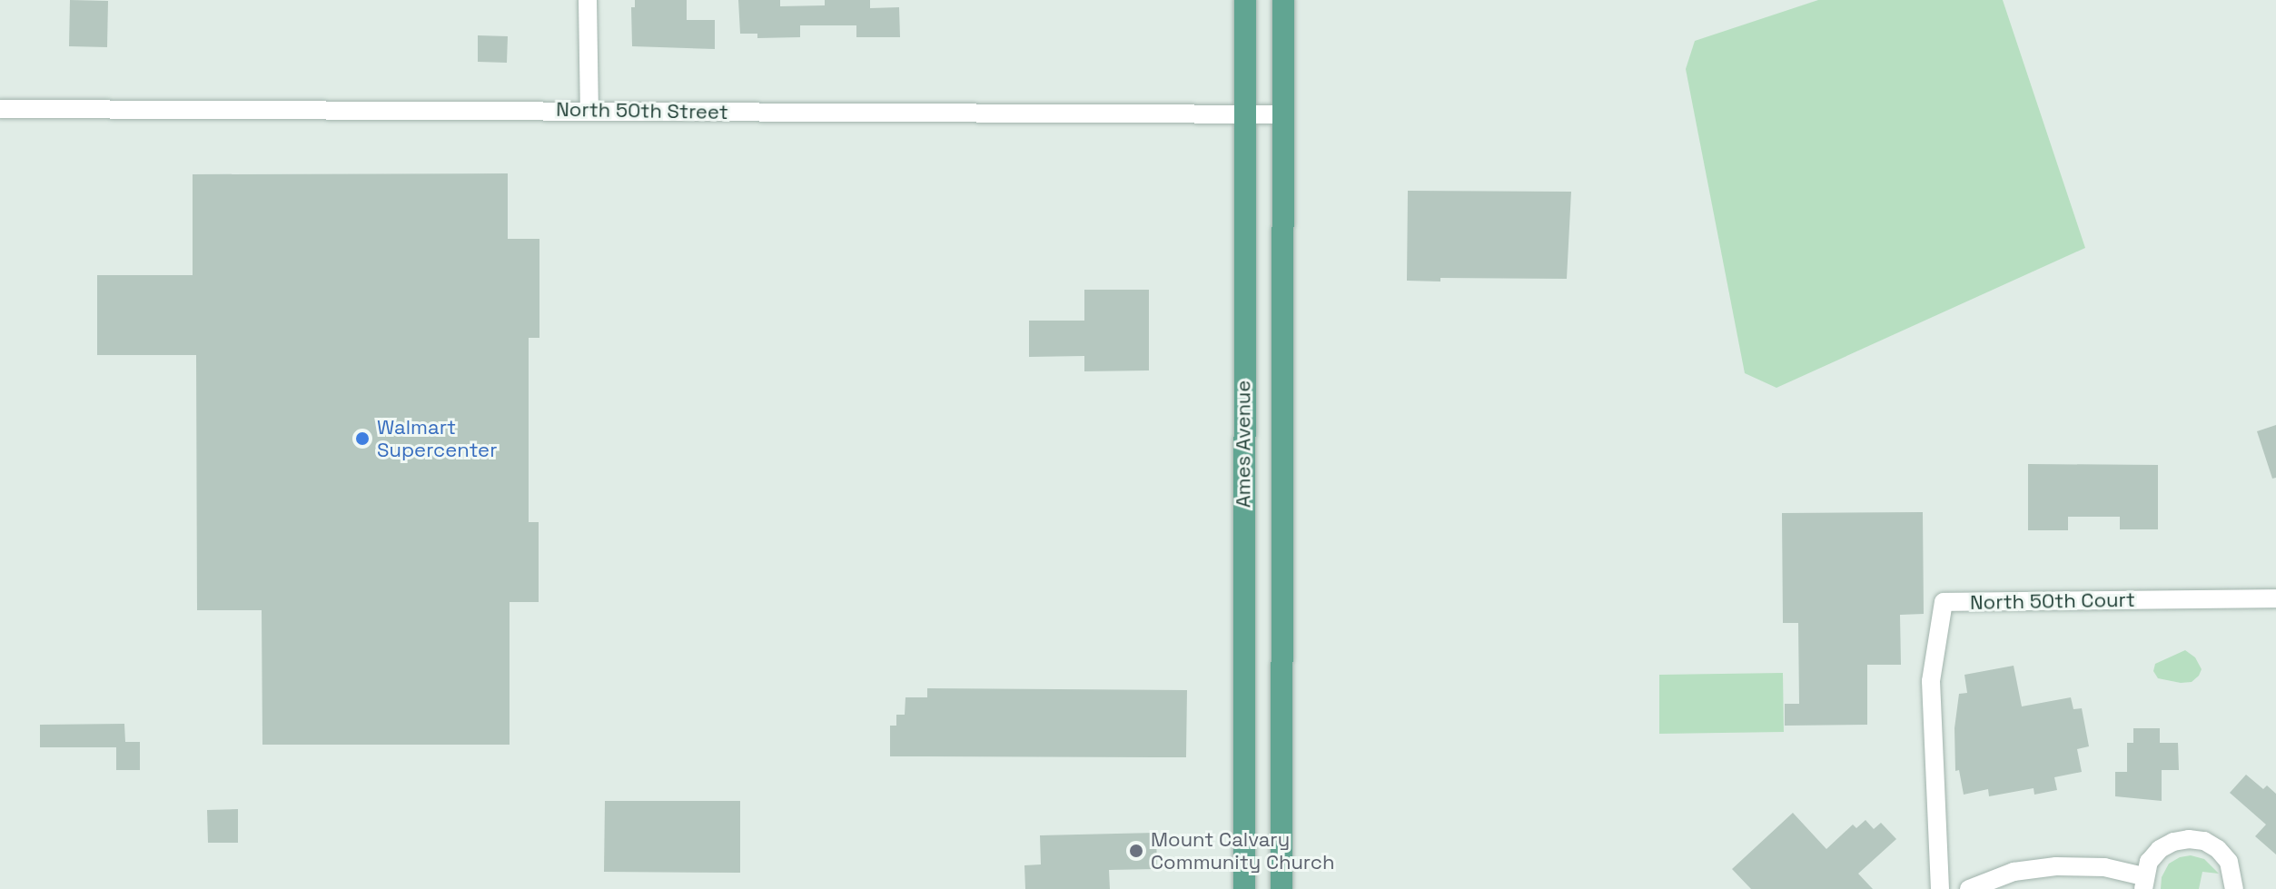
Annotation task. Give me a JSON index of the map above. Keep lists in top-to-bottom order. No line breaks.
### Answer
{"streets":{"main road":["Ames Avenue"],"street":["North 50th Street","North 50th Court"]},"crossings":[["North 50th Street","Ames Avenue"]],"places":["Walmart Supercenter","Mount Calvary Community Church"]}
